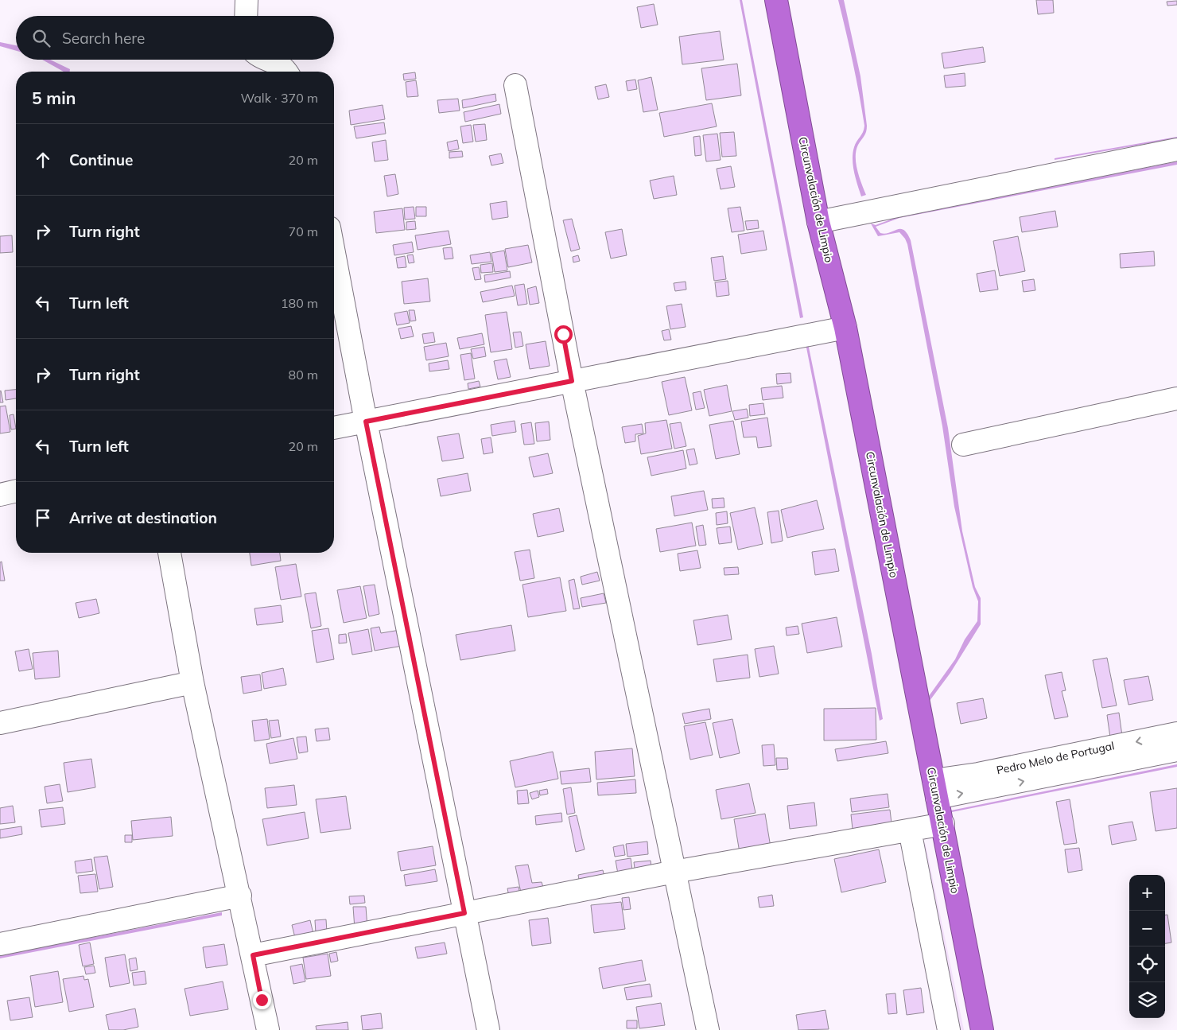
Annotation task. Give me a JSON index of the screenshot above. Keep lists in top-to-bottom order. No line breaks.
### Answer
{"streets":{"highway":["Circunvalación de Limpio"],"street":["Pedro Melo de Portugal"]},"crossings":[["Circunvalación de Limpio","Pedro Melo de Portugal"]],"page":{"search":"Search here","heading":["5 min","Walk · 370 m"],"list":[["Continue","20 m"],["Turn right","70 m"],["Turn left","180 m"],["Turn right","80 m"],["Turn left","20 m"],"Arrive at destination"],"map_buttons":["+","−"]}}
